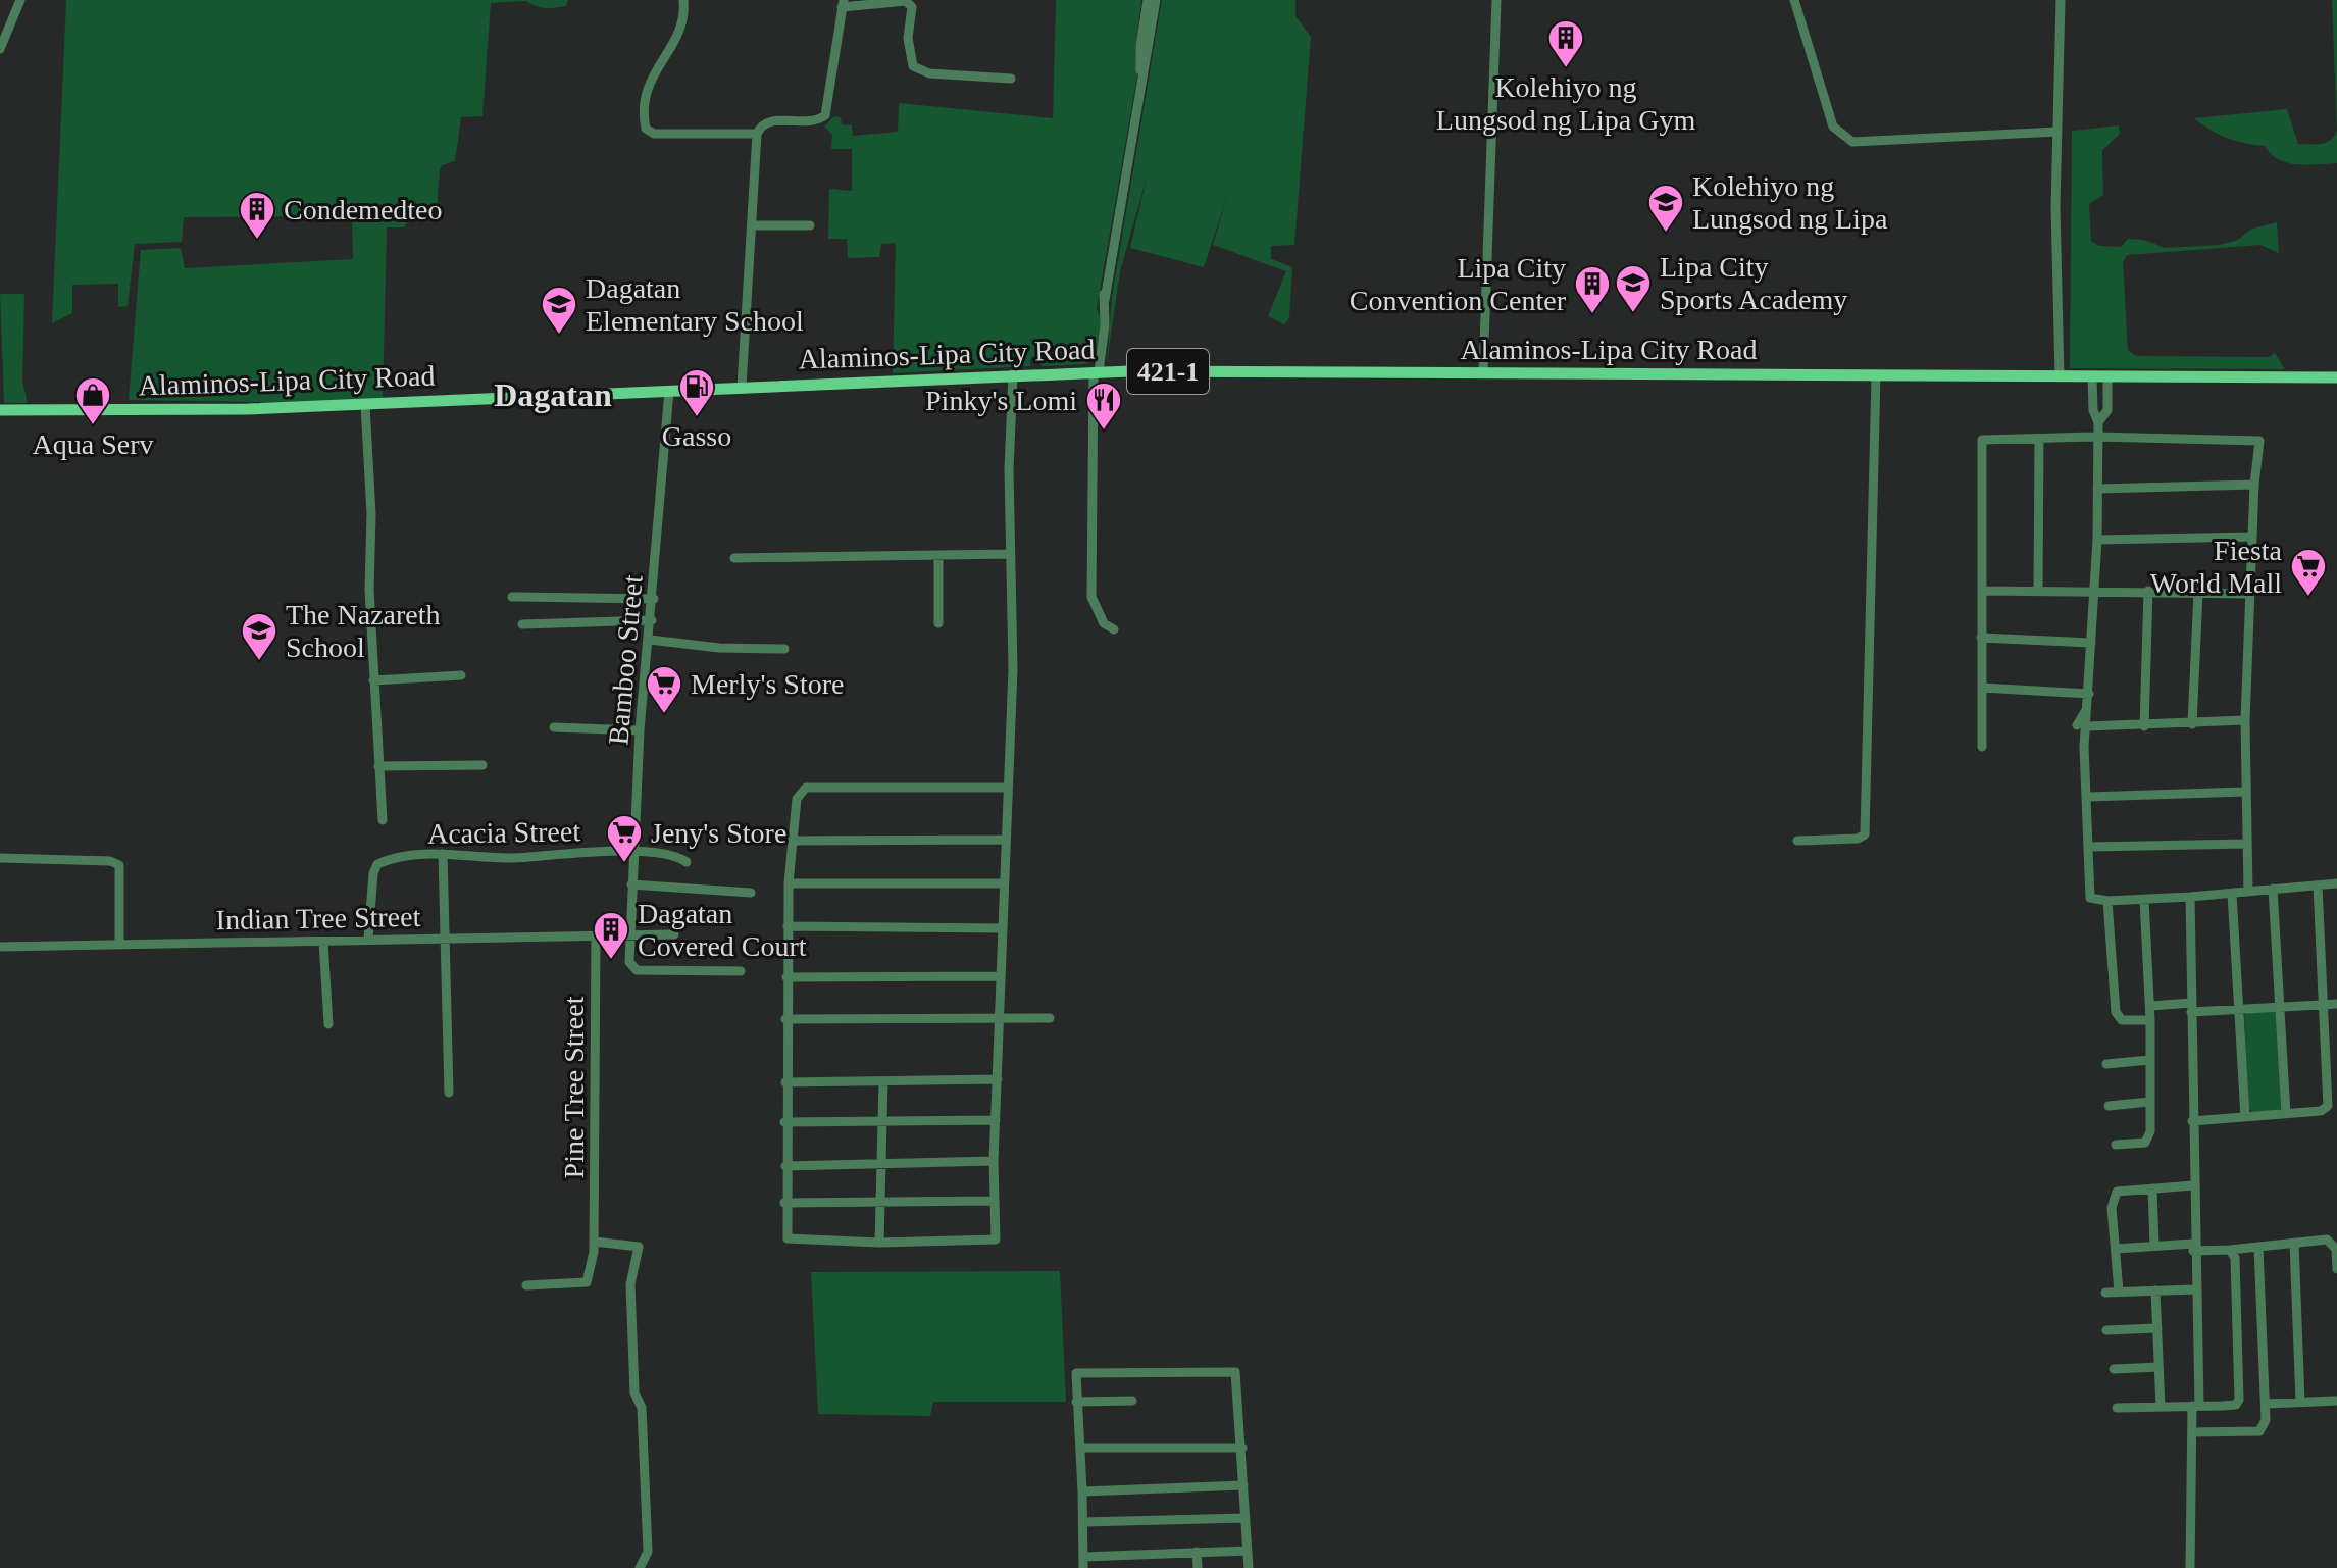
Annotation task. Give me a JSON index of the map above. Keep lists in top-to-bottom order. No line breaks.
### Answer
{"streets":{"main road":["Alaminos-Lipa City Road","421-1"],"street":["Bamboo Street","Acacia Street","Indian Tree Street","Pine Tree Street"]},"crossings":[["Alaminos-Lipa City Road","Bamboo Street"],["Bamboo Street","Acacia Street"],["Bamboo Street","Indian Tree Street"],["Acacia Street","Indian Tree Street"],["Indian Tree Street","Pine Tree Street"]],"districts":["Dagatan"],"places":{"building":["Kolehiyo ng Lungsod ng Lipa Gym","Condemedteo","Lipa City Convention Center","Dagatan Covered Court"],"school or university":["Kolehiyo ng Lungsod ng Lipa","Lipa City Sports Academy","Dagatan Elementary School","The Nazareth School"],"fuel station":["Gasso"],"shop":["Aqua Serv"],"restaurant":["Pinky's Lomi"],"supermarket":["Fiesta World Mall","Merly's Store","Jeny's Store"]}}
